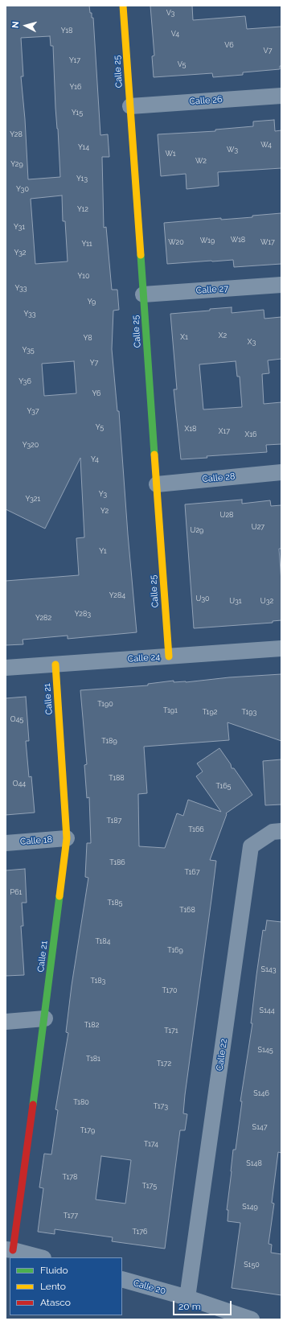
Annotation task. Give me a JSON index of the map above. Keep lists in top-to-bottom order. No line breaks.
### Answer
{"streets":{"street":["Calle 25","Calle 26","Calle 27","Calle 28","Calle 24","Calle 21","Calle 18","Calle 22","Calle 20"]},"crossings":[["Calle 25","Calle 26"],["Calle 25","Calle 27"],["Calle 25","Calle 28"],["Calle 25","Calle 24"],["Calle 24","Calle 21"],["Calle 21","Calle 18"],["Calle 22","Calle 20"]],"house_numbers":["V3","Y18","V4","V6","V7","Y17","V5","Y16","Y15","Y28","W4","Y14","W3","W1","W2","Y29","Y13","Y30","Y12","Y31","W18","W19","W20","W17","Y11","Y32","Y10","Y33","Y9","Y33","X2","X1","Y8","X3","Y35","Y7","Y36","Y6","Y37","Y5","X18","X17","X16","Y320","Y4","Y3","Y321","Y2","U28","U27","U29","Y1","Y284","U30","U31","U32","Y283","Y282","T190","T191","T192","T193","O45","T189","T188","O44","T165","T187","T166","T186","T167","P61","T185","T168","T184","T169","S143","T183","T170","S144","T182","T171","S145","T181","T172","S146","T180","T173","S147","T179","T174","S148","T178","T175","S149","T177","T176","S150"],"legend":["Fluido","Lento","Atasco"],"scale_bar":"20 m","north":"left"}
